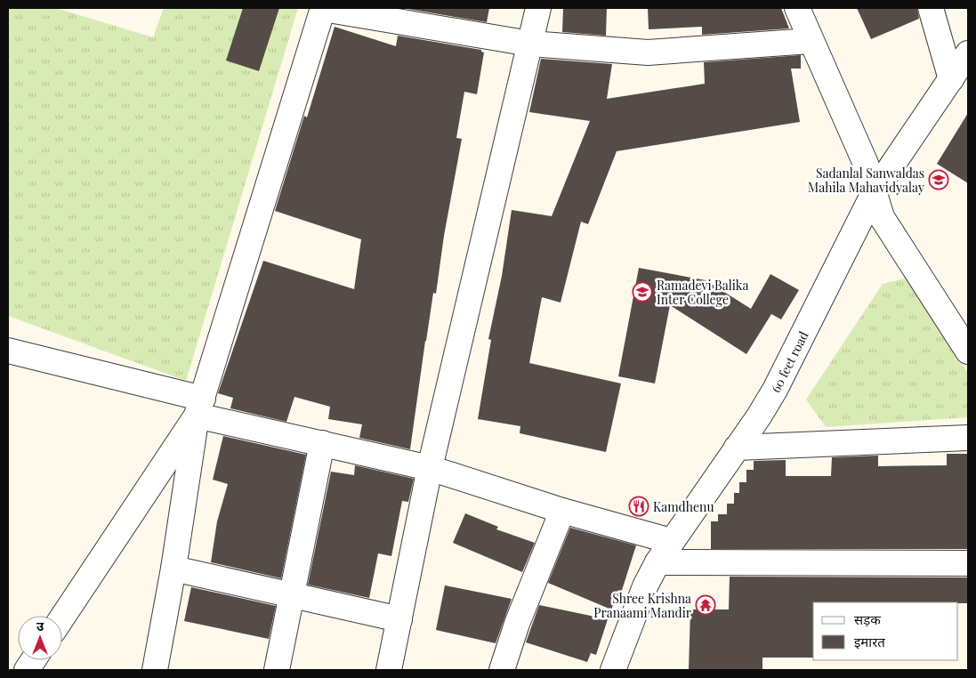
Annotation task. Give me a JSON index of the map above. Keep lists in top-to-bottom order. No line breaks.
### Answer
{"streets":{"street":["60 feet road"]},"places":{"school or university":["Sadanlal Sanwaldas Mahila Mahavidyalay","Ramadevi Balika Inter College"],"restaurant":["Kamdhenu"],"temple":["Shree Krishna Pranaami Mandir"]},"legend":["सड़क","इमारत"],"north":"top"}
